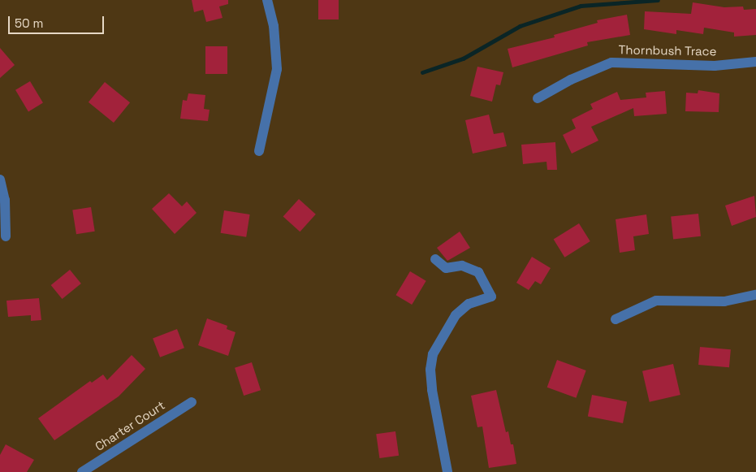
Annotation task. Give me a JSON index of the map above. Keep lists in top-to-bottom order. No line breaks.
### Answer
{"streets":{"street":["Thornbush Trace","Charter Court"]},"scale_bar":"50 m"}
